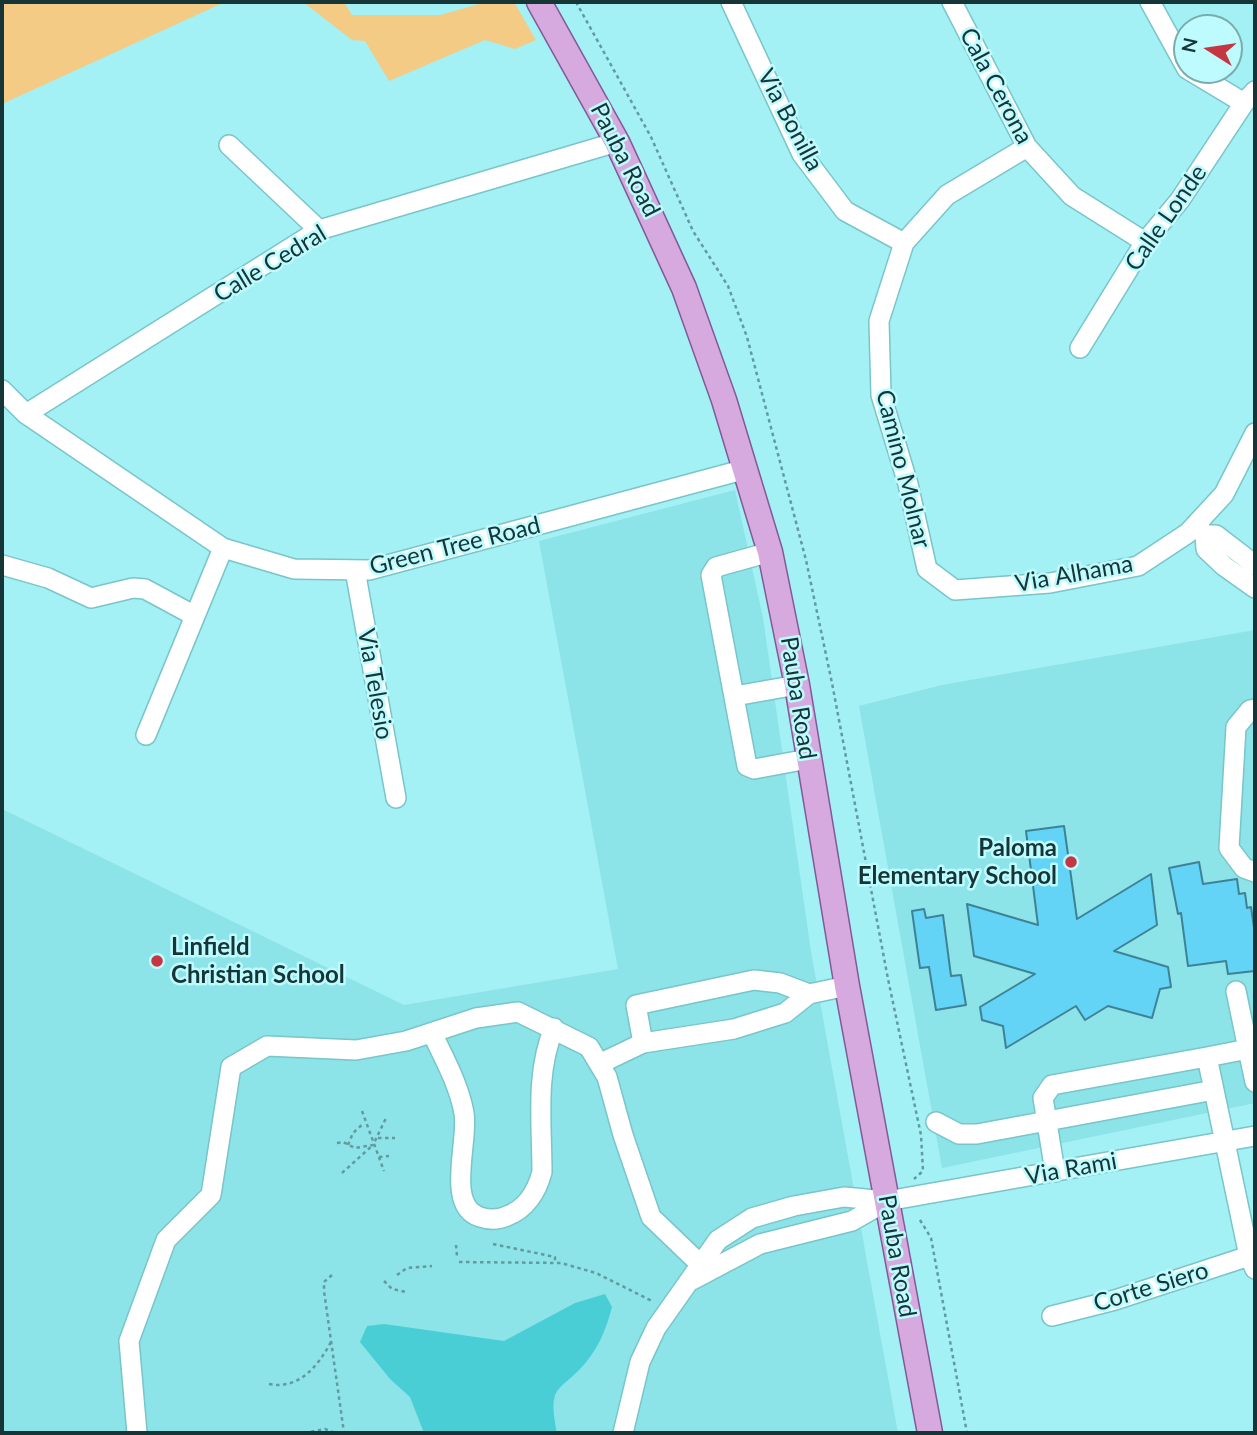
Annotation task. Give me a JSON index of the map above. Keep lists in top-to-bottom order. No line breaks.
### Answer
{"streets":{"main road":["Pauba Road"],"street":["Cala Cerona","Via Bonilla","Calle Londe","Calle Cedral","Camino Molnar","Green Tree Road","Via Alhama","Via Telesio","Via Rami","Corte Siero"]},"crossings":[["Cala Cerona","Calle Londe"],["Cala Cerona","Camino Molnar"],["Via Bonilla","Camino Molnar"],["Pauba Road","Calle Cedral"],["Pauba Road","Green Tree Road"],["Pauba Road","Via Rami"],["Calle Cedral","Green Tree Road"],["Camino Molnar","Via Alhama"],["Green Tree Road","Via Telesio"]],"places":["Paloma Elementary School","Linfield Christian School"],"north":"left"}
